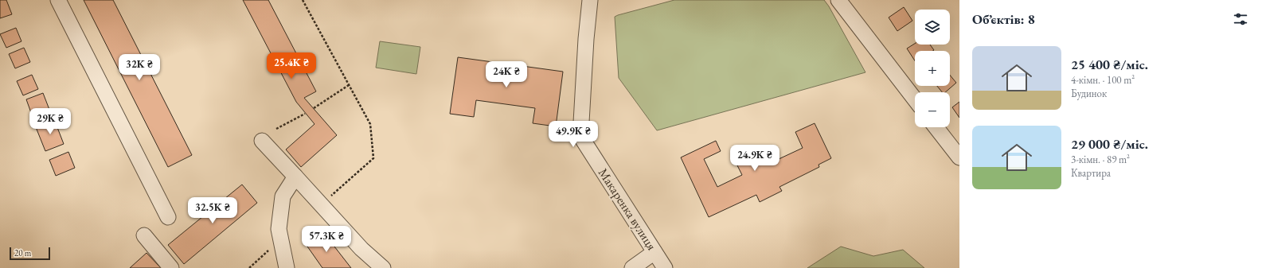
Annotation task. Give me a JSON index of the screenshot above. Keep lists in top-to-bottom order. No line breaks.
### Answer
{"streets":{"street":["Макаренка вулиця"]},"scale_bar":"20 m","page":{"heading":"Об’єктів: 8","map_buttons":["+","−"],"list":[{"name":"25 400 ₴/міс.","note":"4-кімн. · 100 m² · Будинок"},{"name":"29 000 ₴/міс.","note":"3-кімн. · 89 m² · Квартира"}],"price":["25.4K ₴","32K ₴","24K ₴","29K ₴","49.9K ₴","24.9K ₴","32.5K ₴","57.3K ₴"],"scale":"20 m"}}
